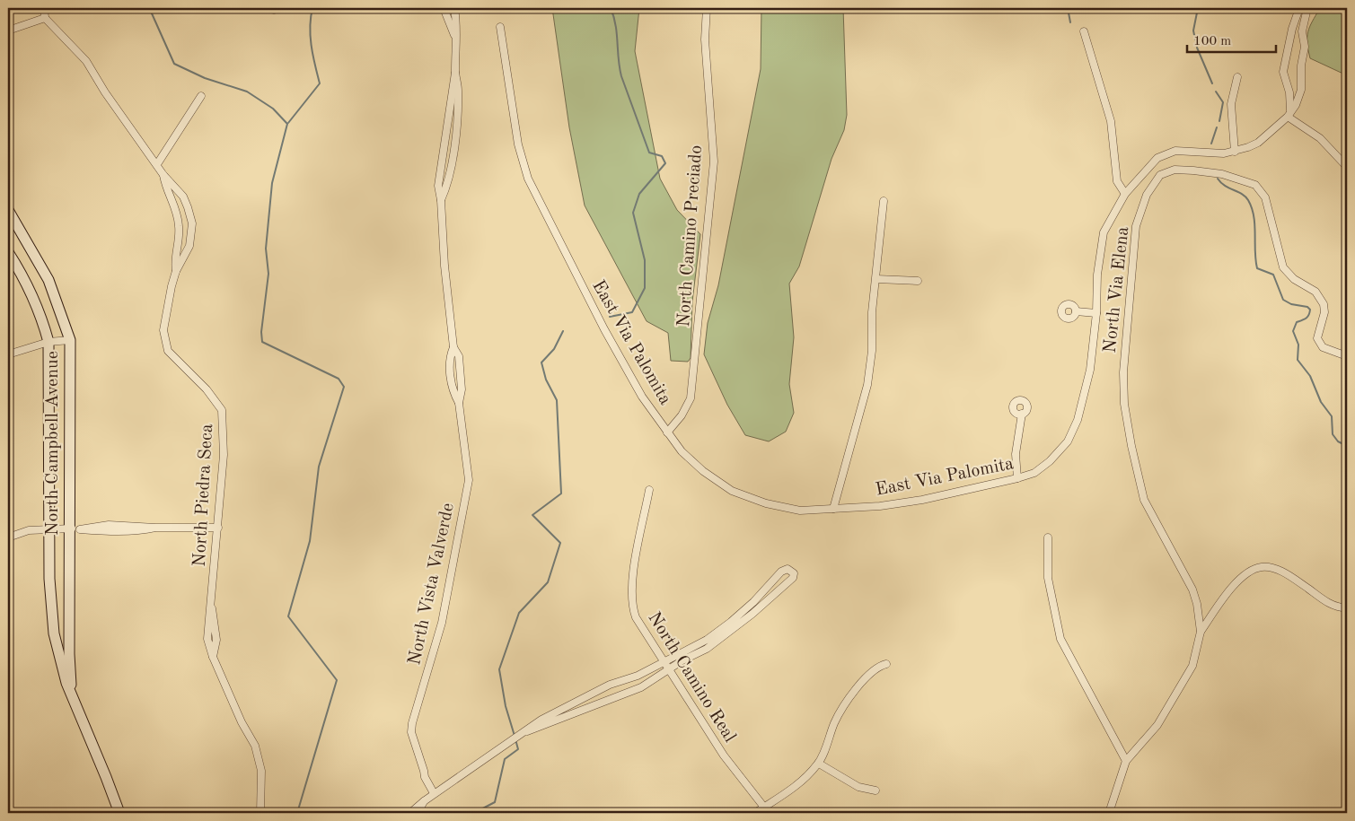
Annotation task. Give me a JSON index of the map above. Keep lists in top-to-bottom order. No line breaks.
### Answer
{"streets":{"main road":["North Campbell Avenue"],"street":["North Camino Preciado","North Via Elena","East Via Palomita","North Piedra Seca","North Vista Valverde","North Camino Real"]},"crossings":[["North Camino Preciado","East Via Palomita"]],"scale_bar":"100 m"}
